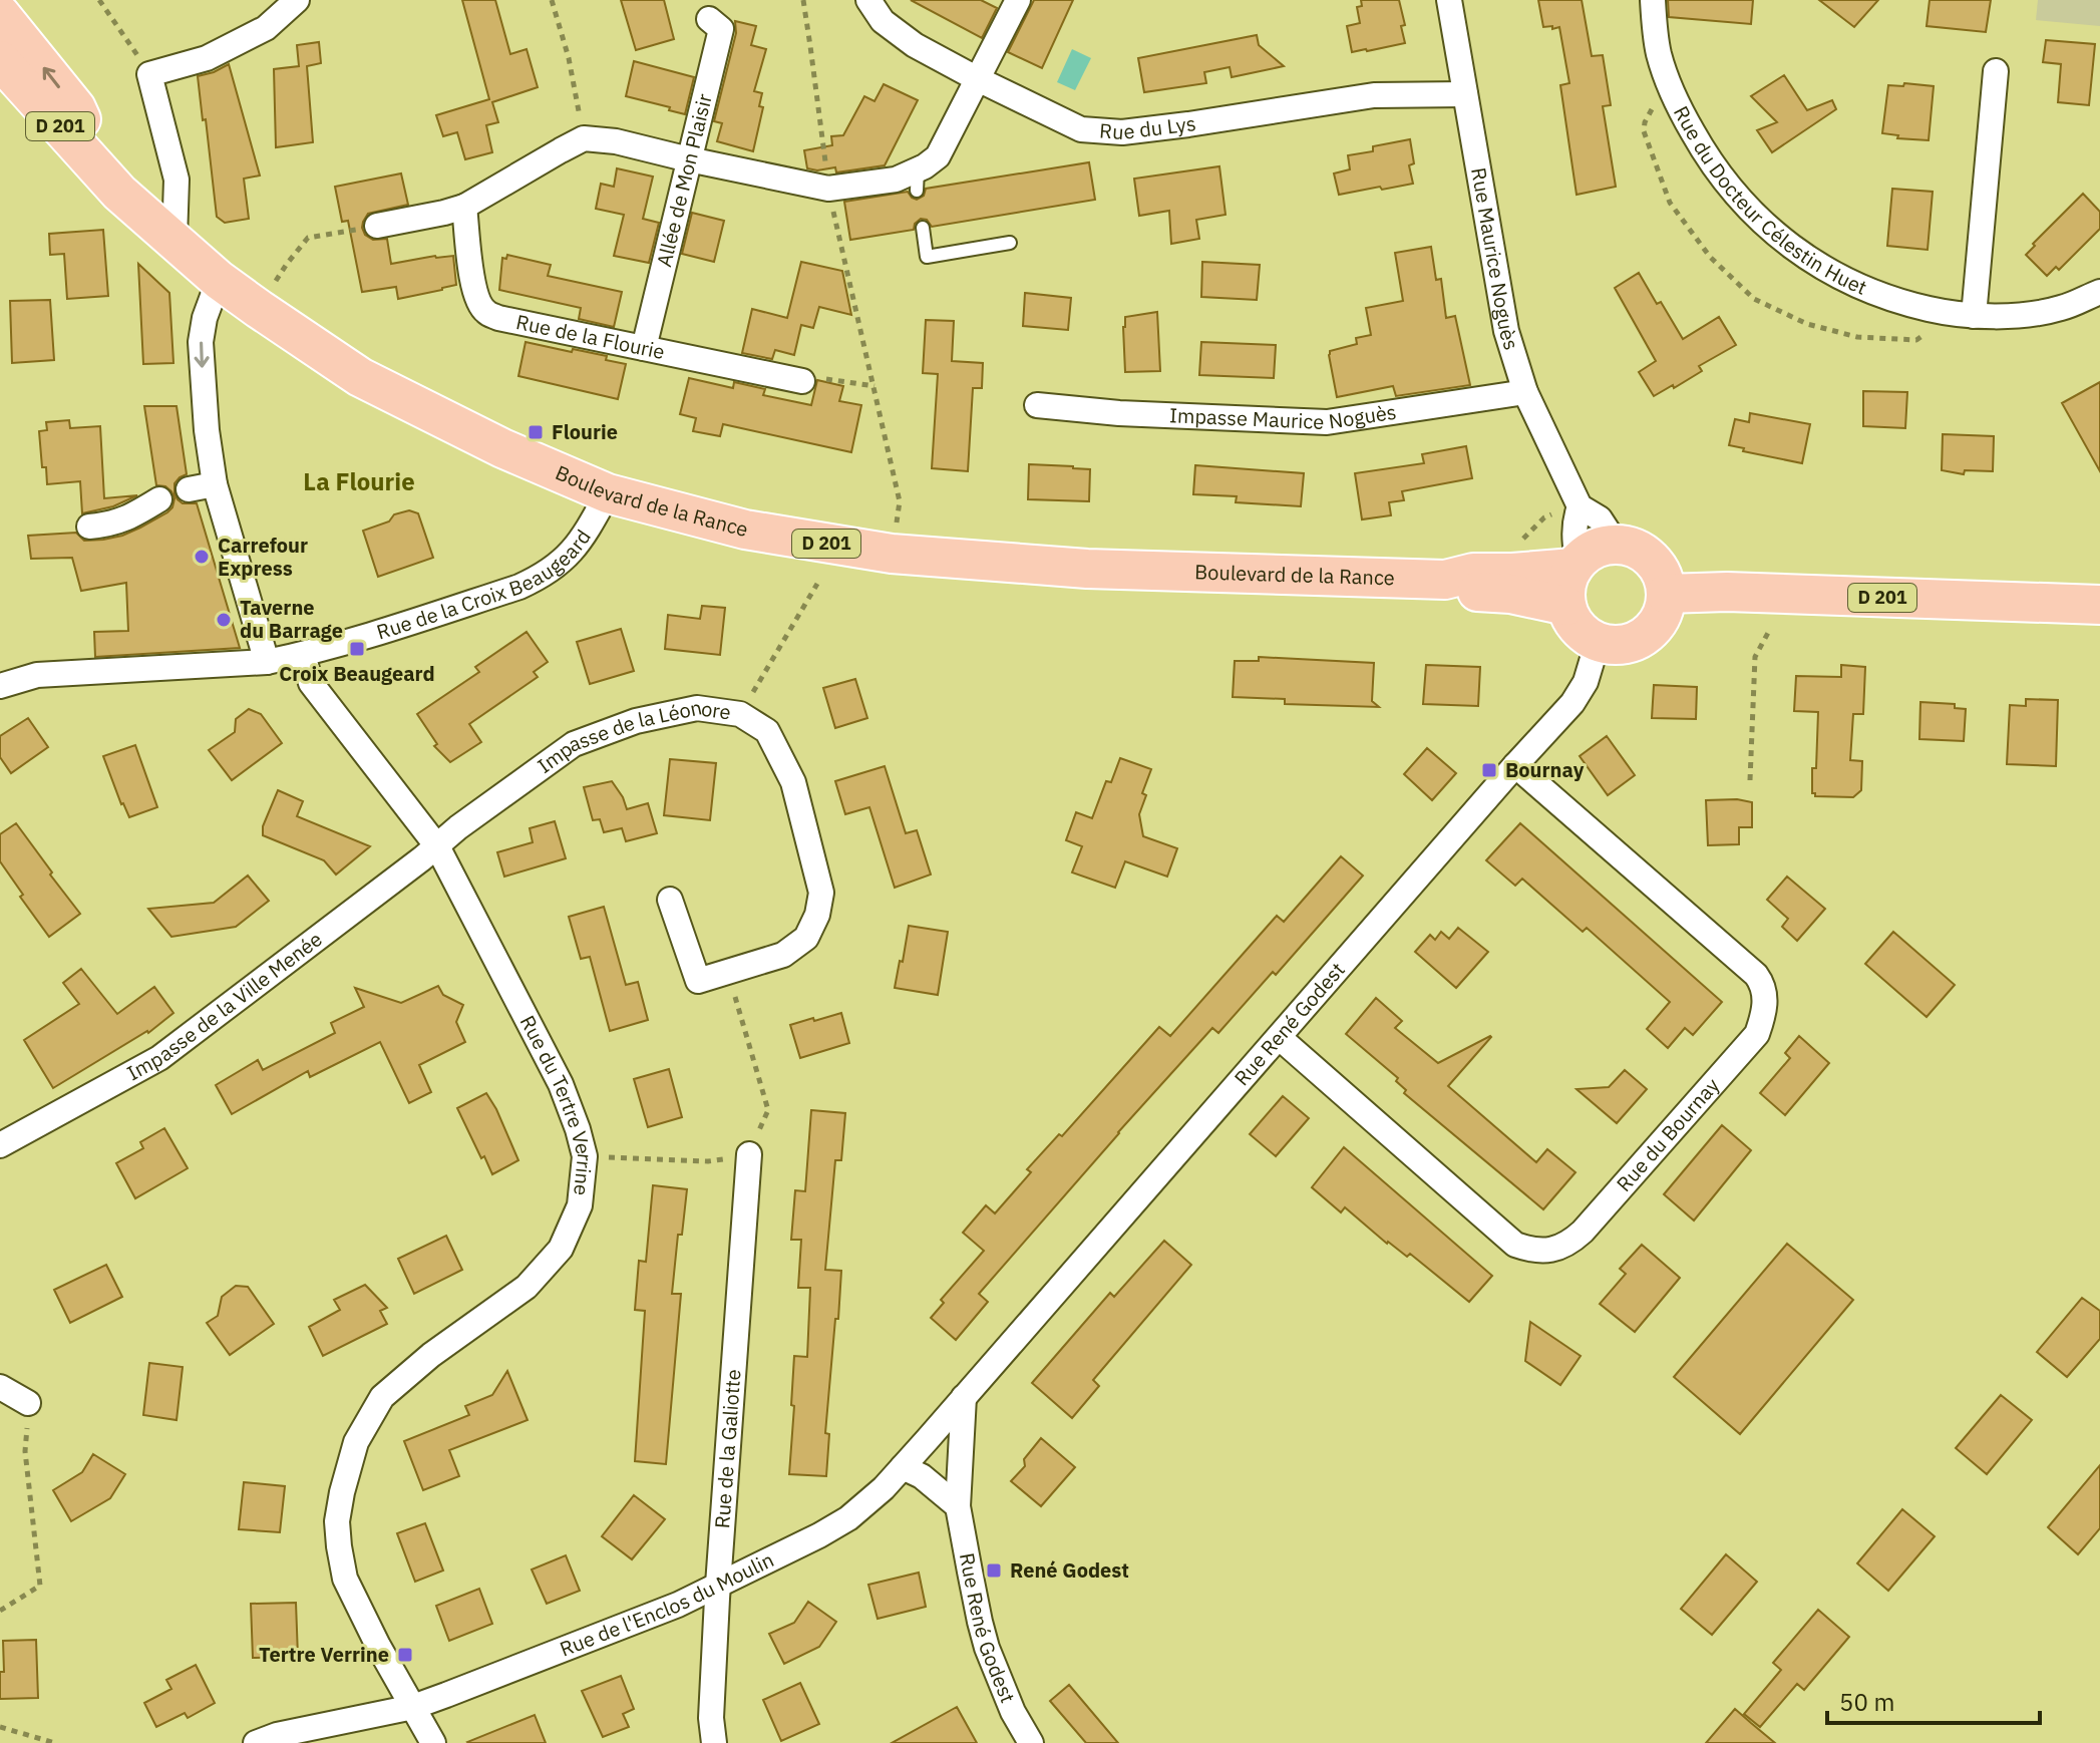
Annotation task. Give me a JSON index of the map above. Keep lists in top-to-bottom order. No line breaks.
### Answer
{"streets":{"main road":["D 201","Boulevard de la Rance"],"street":["Rue du Lys","Allée de Mon Plaisir","Rue du Docteur Célestin Huet","Rue Maurice Noguès","Rue de la Flourie","Impasse Maurice Noguès","Rue de la Croix Beaugeard","Impasse de la Léonore","Impasse de la Ville Menée","Rue René Godest","Rue du Tertre Verrine","Rue du Bournay","Rue de la Galiotte","Rue de l'Enclos du Moulin"]},"crossings":[["Rue du Lys","Rue Maurice Noguès"],["D 201","Rue Maurice Noguès"],["D 201","Boulevard de la Rance"],["D 201","Rue René Godest"],["Allée de Mon Plaisir","Rue de la Flourie"],["Rue Maurice Noguès","Impasse Maurice Noguès"],["Rue Maurice Noguès","Boulevard de la Rance"],["Rue Maurice Noguès","Rue René Godest"],["Boulevard de la Rance","Rue de la Croix Beaugeard"],["Boulevard de la Rance","Rue René Godest"],["Rue de la Croix Beaugeard","Rue du Tertre Verrine"],["Impasse de la Léonore","Impasse de la Ville Menée"],["Impasse de la Léonore","Rue du Tertre Verrine"],["Impasse de la Ville Menée","Rue du Tertre Verrine"],["Rue René Godest","Rue du Bournay"],["Rue René Godest","Rue de l'Enclos du Moulin"],["Rue du Tertre Verrine","Rue de l'Enclos du Moulin"],["Rue de la Galiotte","Rue de l'Enclos du Moulin"]],"districts":["La Flourie"],"places":{"transit":["Flourie","Croix Beaugeard","Bournay","René Godest","Tertre Verrine"],"other":["Carrefour Express","Taverne du Barrage"]},"scale_bar":"50 m"}
